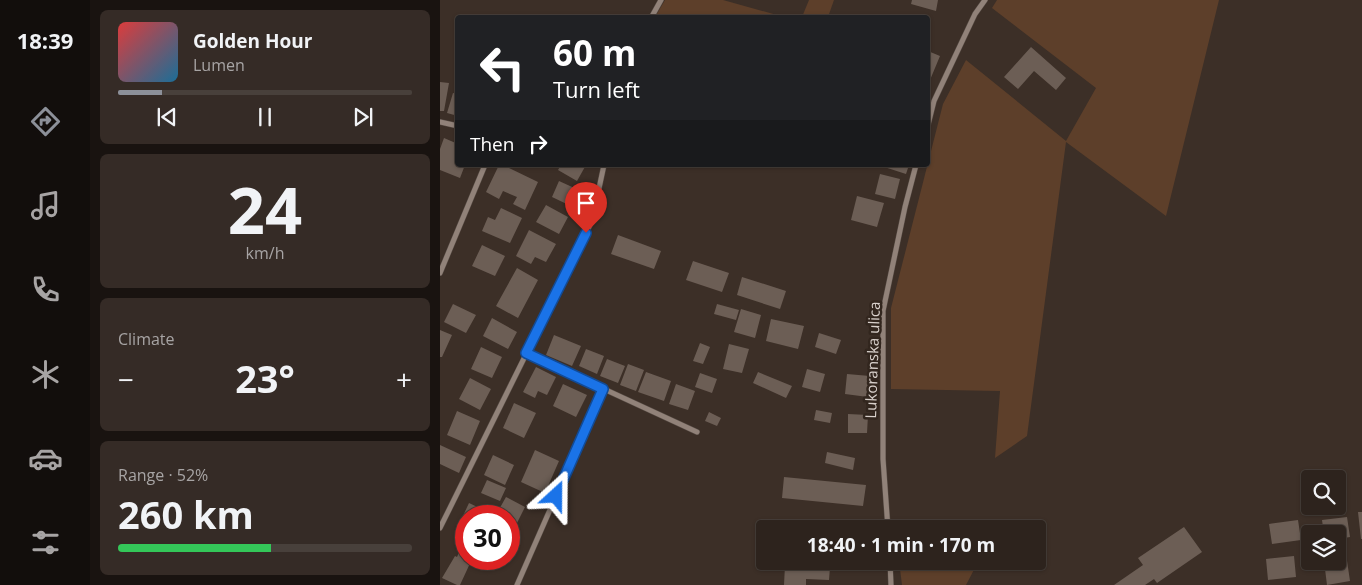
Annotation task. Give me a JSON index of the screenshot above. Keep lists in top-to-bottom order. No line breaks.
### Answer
{"streets":{"street":["Lukoranska ulica"]},"page":{"tabs":"18:39","turn":["60 m","Turn left"],"song":["Golden Hour","Lumen"],"then":"Then","tile":[["24","km/h"],"Climate",["Range · 52%","260 km"]],"heat":["−","23°","+"],"limit":"30","trip":"18:40 · 1 min · 170 m"}}
